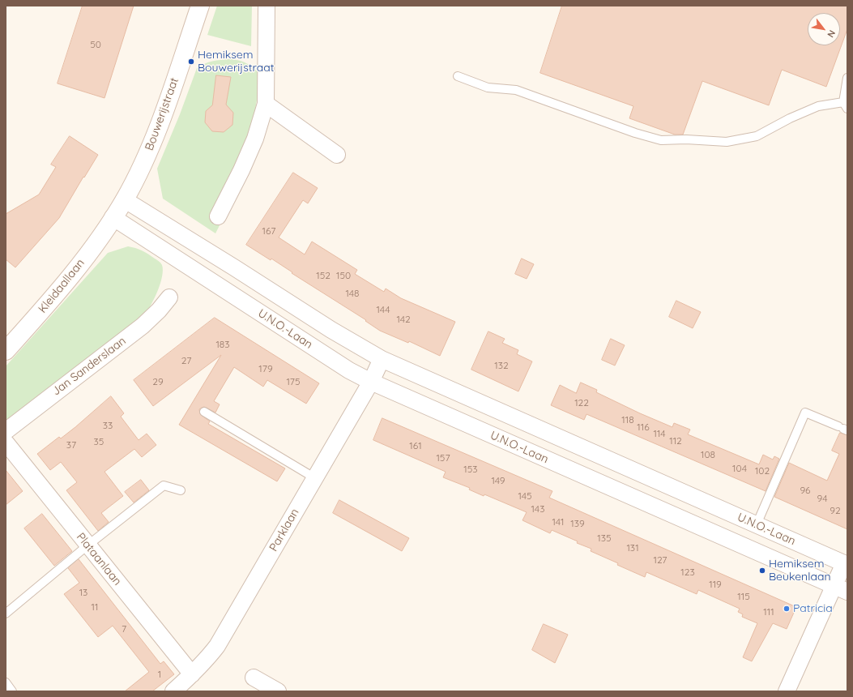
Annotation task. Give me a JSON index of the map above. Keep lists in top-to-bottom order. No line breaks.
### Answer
{"streets":{"street":["Bouwerijstraat","Kleidaallaan","U.N.O.-Laan","Jan Sanderslaan","Parklaan","Plataanlaan"]},"crossings":[["Bouwerijstraat","Kleidaallaan"],["Bouwerijstraat","U.N.O.-Laan"],["Kleidaallaan","U.N.O.-Laan"],["U.N.O.-Laan","Parklaan"],["Parklaan","Plataanlaan"]],"places":["Hemiksem Bouwerijstraat","Hemiksem Beukenlaan","Patricia"],"house_numbers":["50","167","152","150","148","144","142","183","27","132","179","29","175","122","118","33","116","114","112","35","37","161","108","157","104","153","102","149","96","145","94","143","92","141","139","135","131","127","123","119","13","115","11","111","7","1"],"north":"bottom right"}
